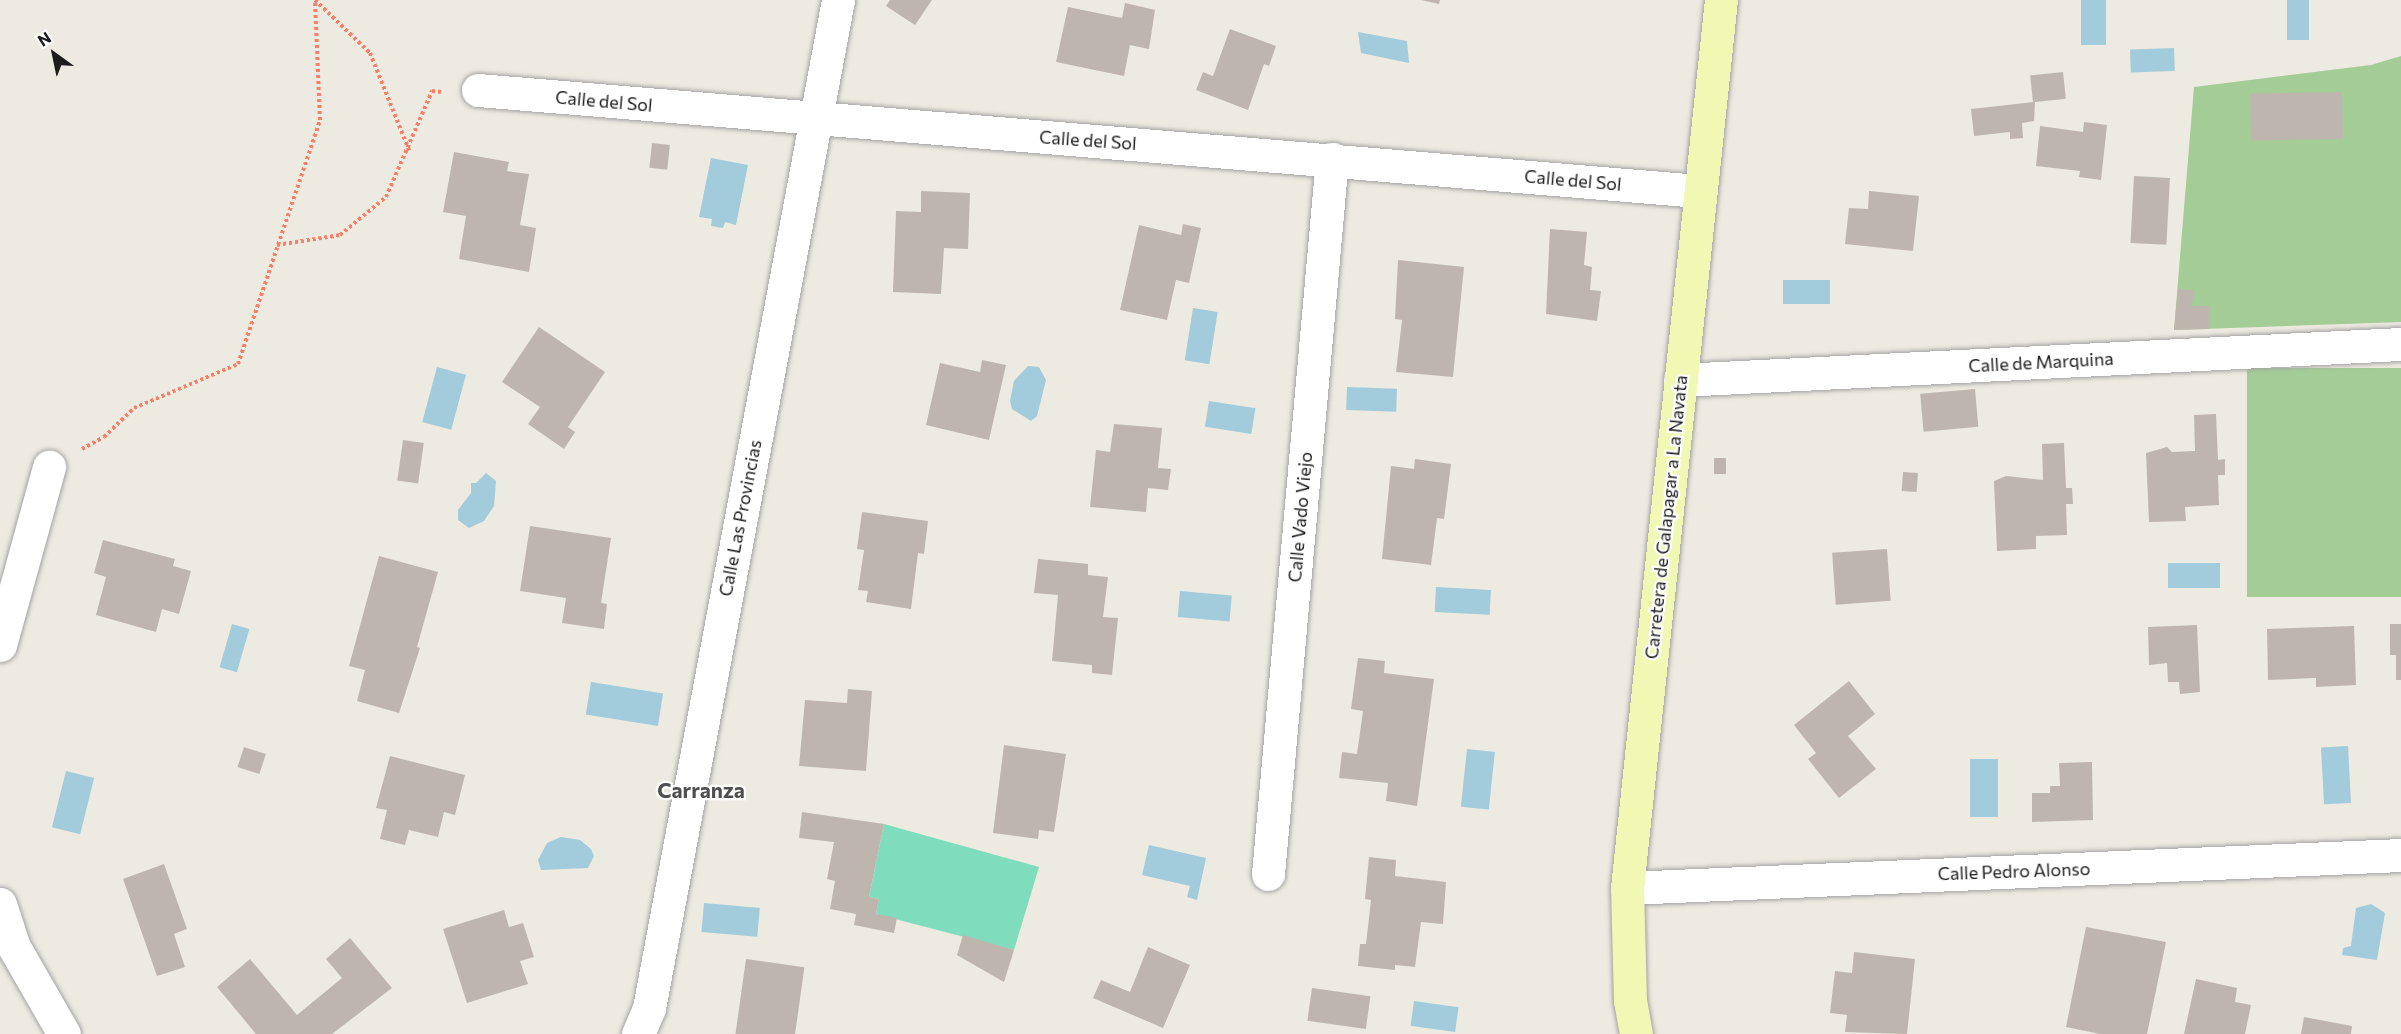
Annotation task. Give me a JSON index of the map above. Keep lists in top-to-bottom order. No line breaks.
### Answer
{"streets":{"main road":["Carretera de Galapagar a La Navata"],"street":["Calle del Sol","Calle de Marquina","Calle Vado Viejo","Calle Las Provincias","Calle Pedro Alonso"]},"crossings":[["Calle del Sol","Calle Vado Viejo"],["Calle del Sol","Carretera de Galapagar a La Navata"],["Calle del Sol","Calle Las Provincias"],["Calle de Marquina","Carretera de Galapagar a La Navata"],["Carretera de Galapagar a La Navata","Calle Pedro Alonso"]],"districts":["Carranza"],"north":"top left"}
